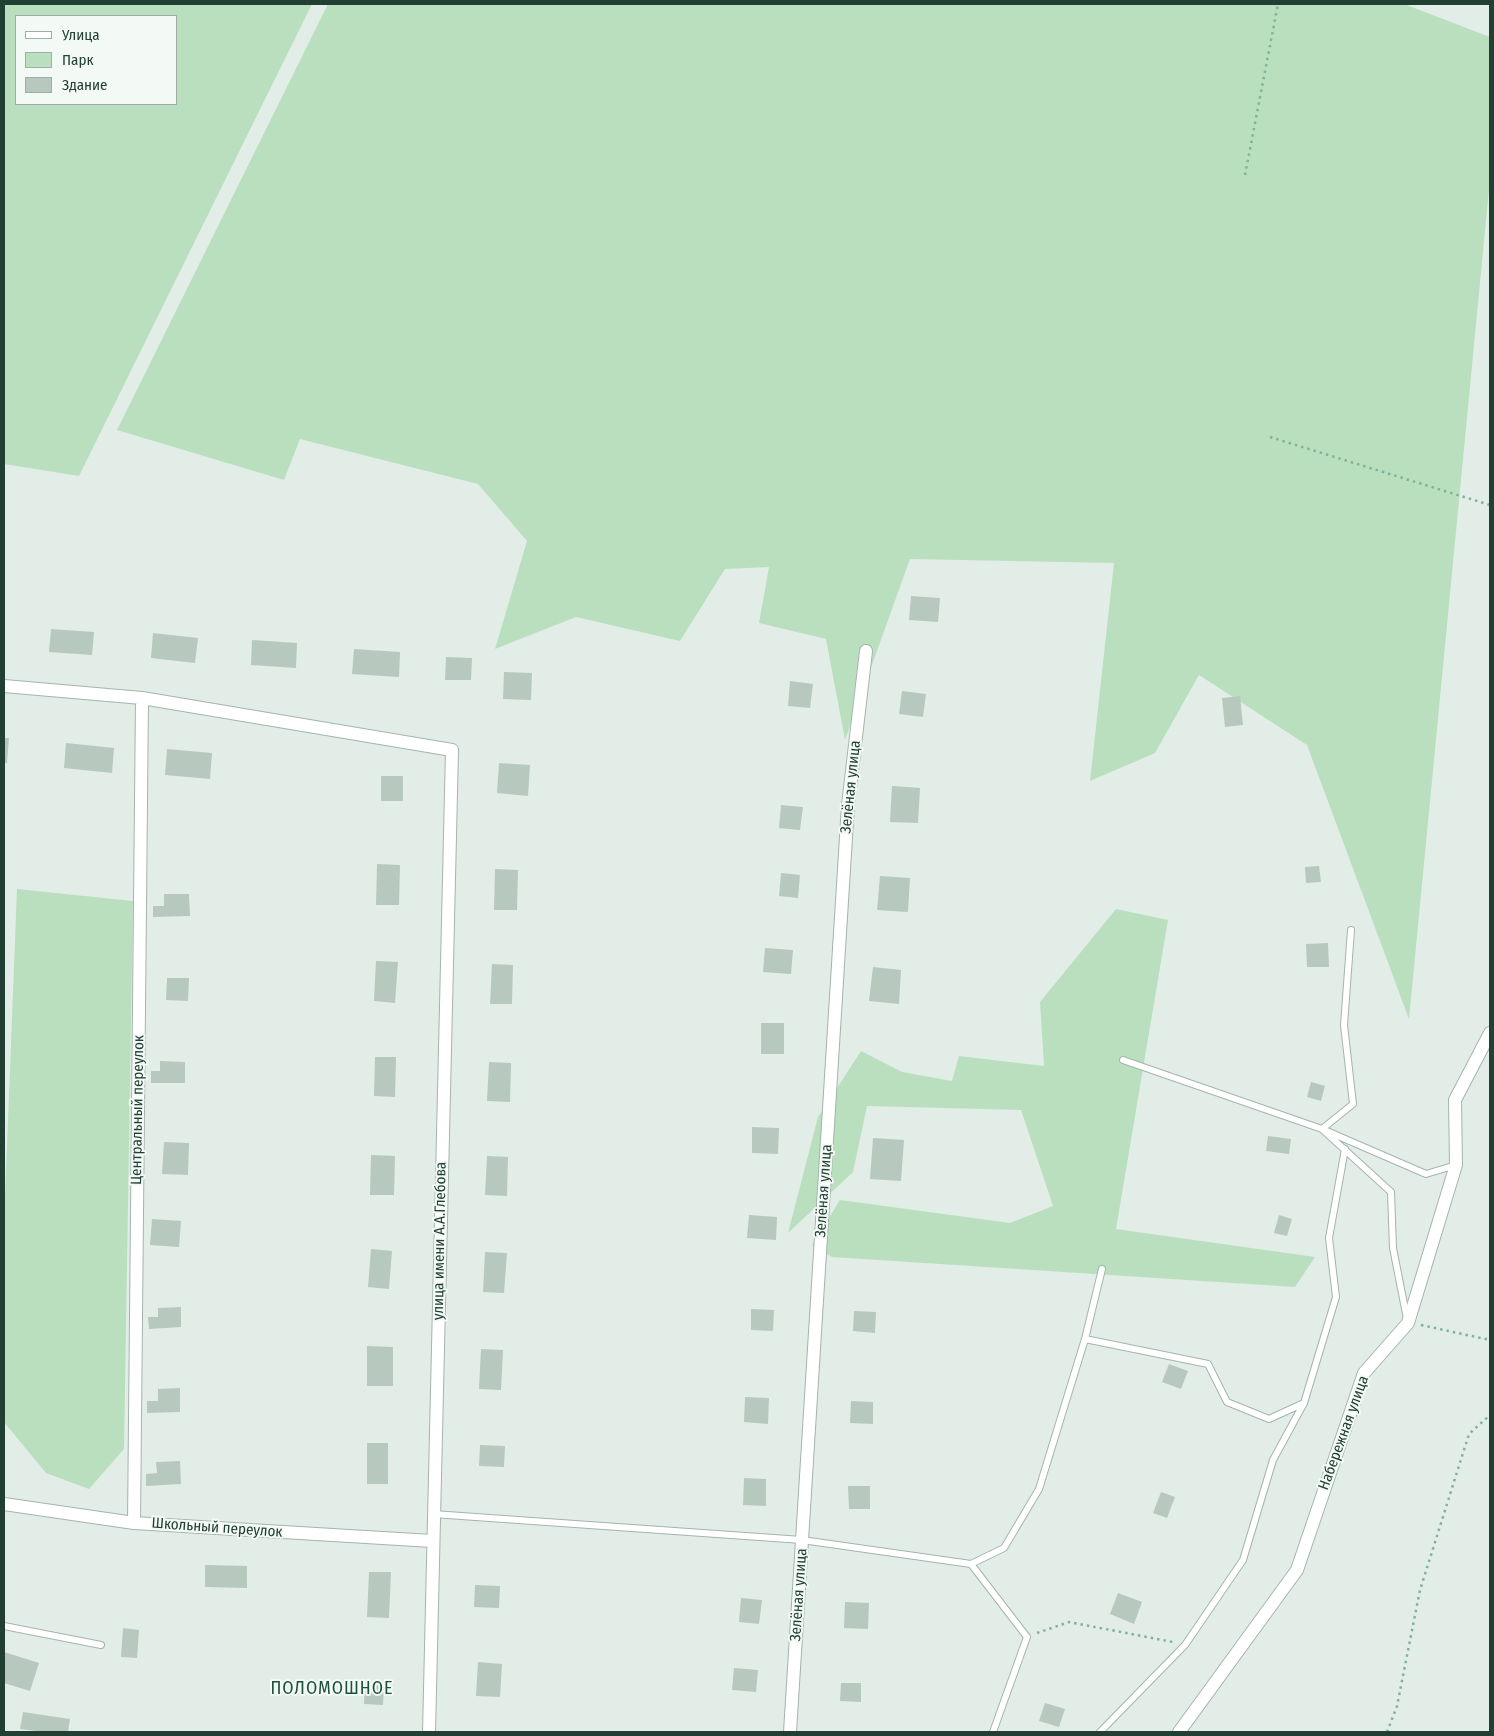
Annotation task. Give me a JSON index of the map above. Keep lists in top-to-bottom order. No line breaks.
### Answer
{"streets":{"street":["Зелёная улица","Центральный переулок","улица имени А.А.Глебова","Набережная улица","Школьный переулок"]},"crossings":[["Центральный переулок","улица имени А.А.Глебова"],["Центральный переулок","Школьный переулок"],["улица имени А.А.Глебова","Школьный переулок"]],"districts":["ПОЛОМОШНОЕ"],"legend":["Улица","Парк","Здание"]}
